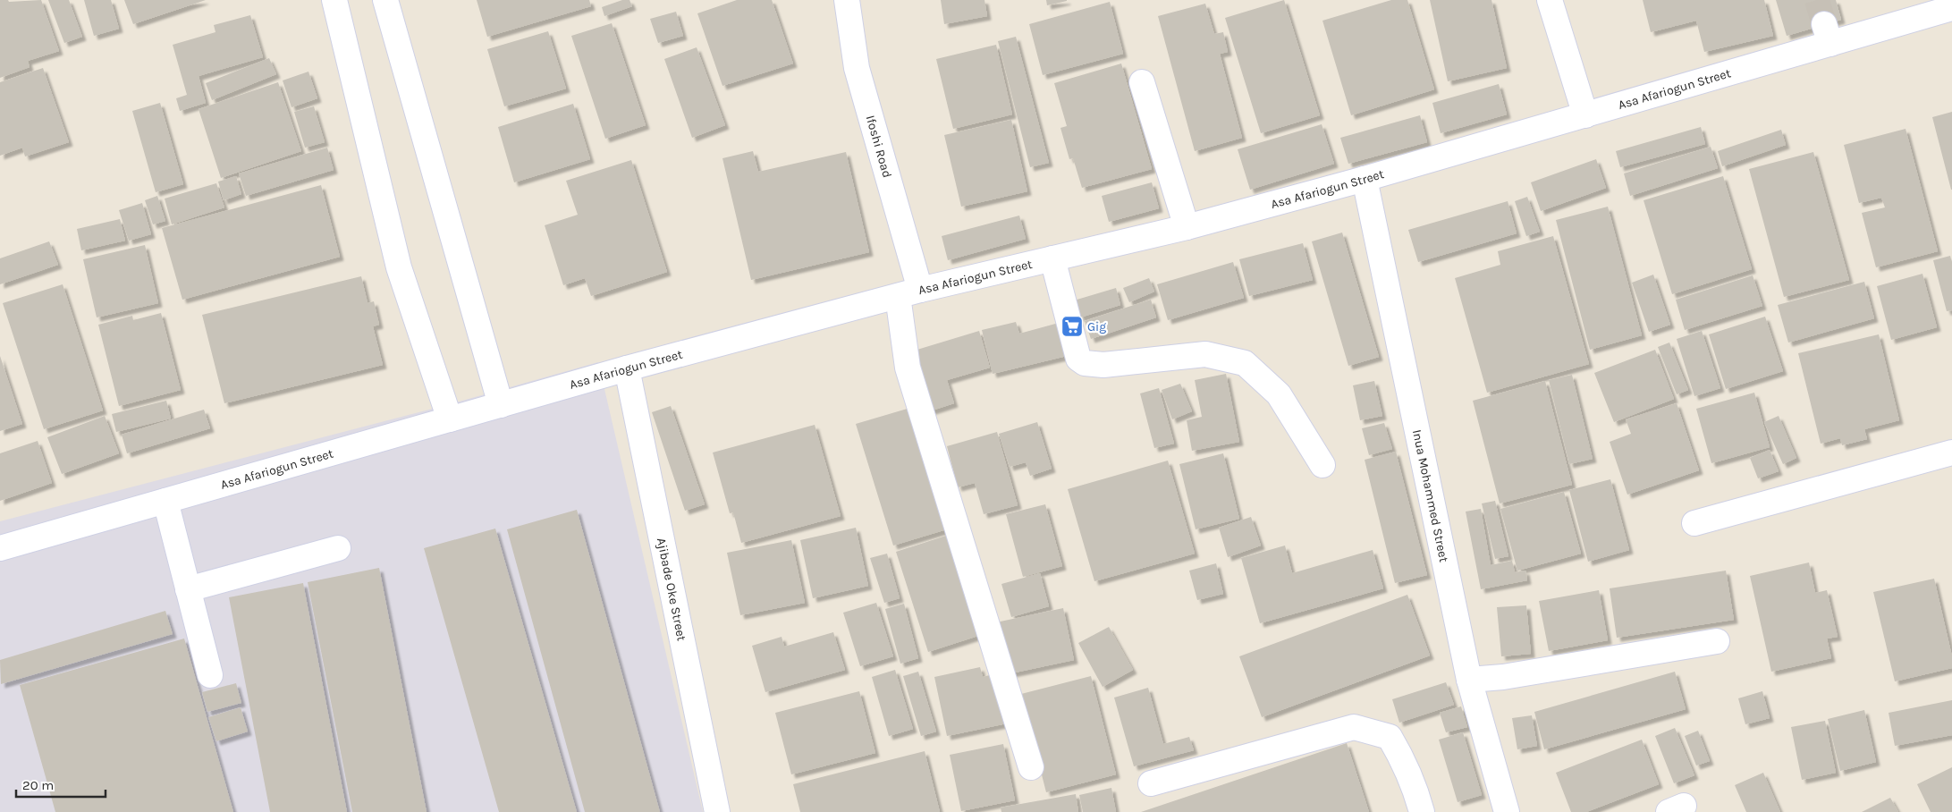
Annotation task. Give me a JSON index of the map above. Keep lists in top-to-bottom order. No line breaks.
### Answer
{"streets":{"street":["Asa Afariogun Street","Ifoshi Road","Inua Mohammed Street","Ajibade Oke Street"]},"crossings":[["Asa Afariogun Street","Ifoshi Road"],["Asa Afariogun Street","Inua Mohammed Street"],["Asa Afariogun Street","Ajibade Oke Street"]],"places":{"supermarket":["Gig"]},"scale_bar":"20 m"}
